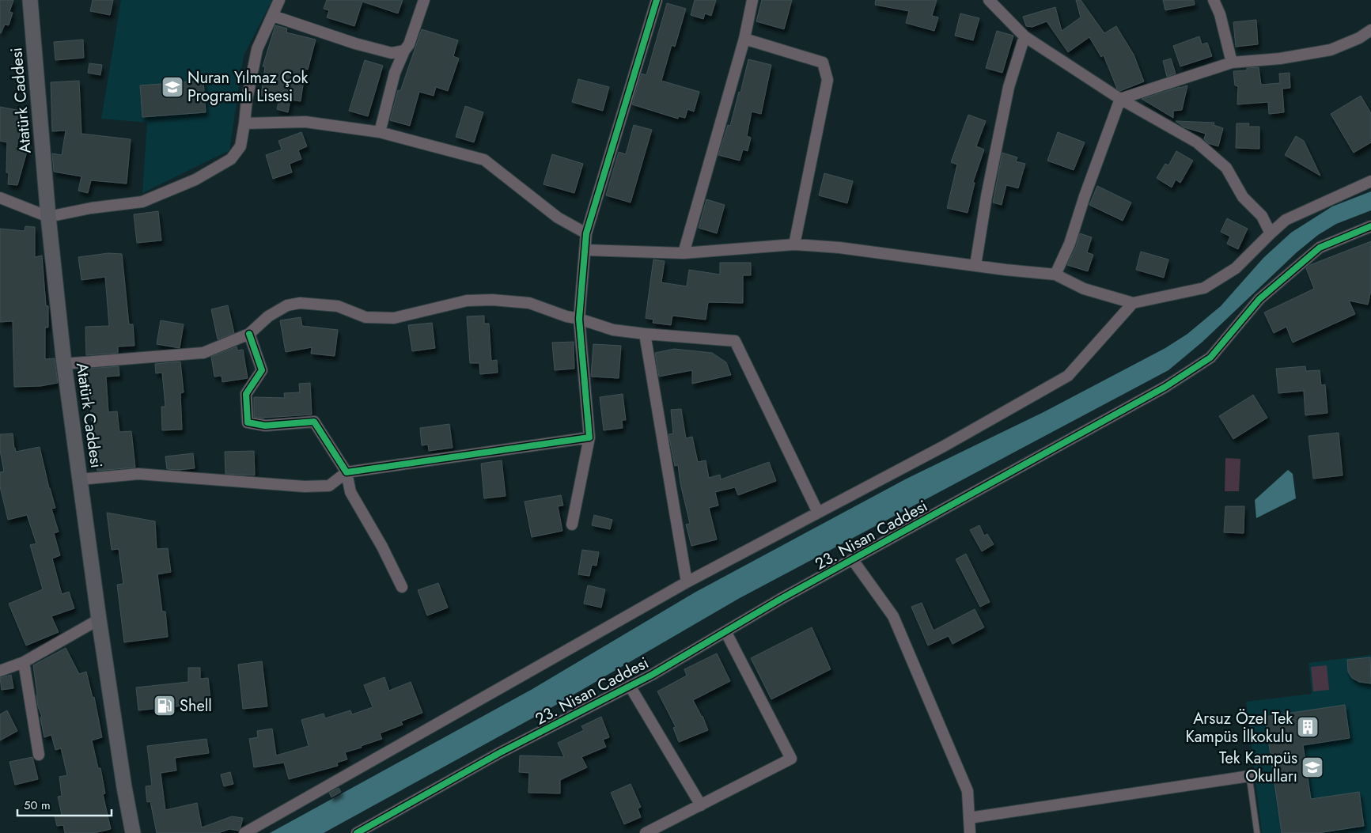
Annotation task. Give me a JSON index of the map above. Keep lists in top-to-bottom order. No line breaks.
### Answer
{"streets":{"main road":["Atatürk Caddesi"],"street":["23. Nisan Caddesi"]},"places":{"school or university":["Nuran Yılmaz Çok Programlı Lisesi","Tek Kampüs Okulları"],"fuel station":["Shell"],"building":["Arsuz Özel Tek Kampüs İlkokulu"]},"scale_bar":"50 m"}
